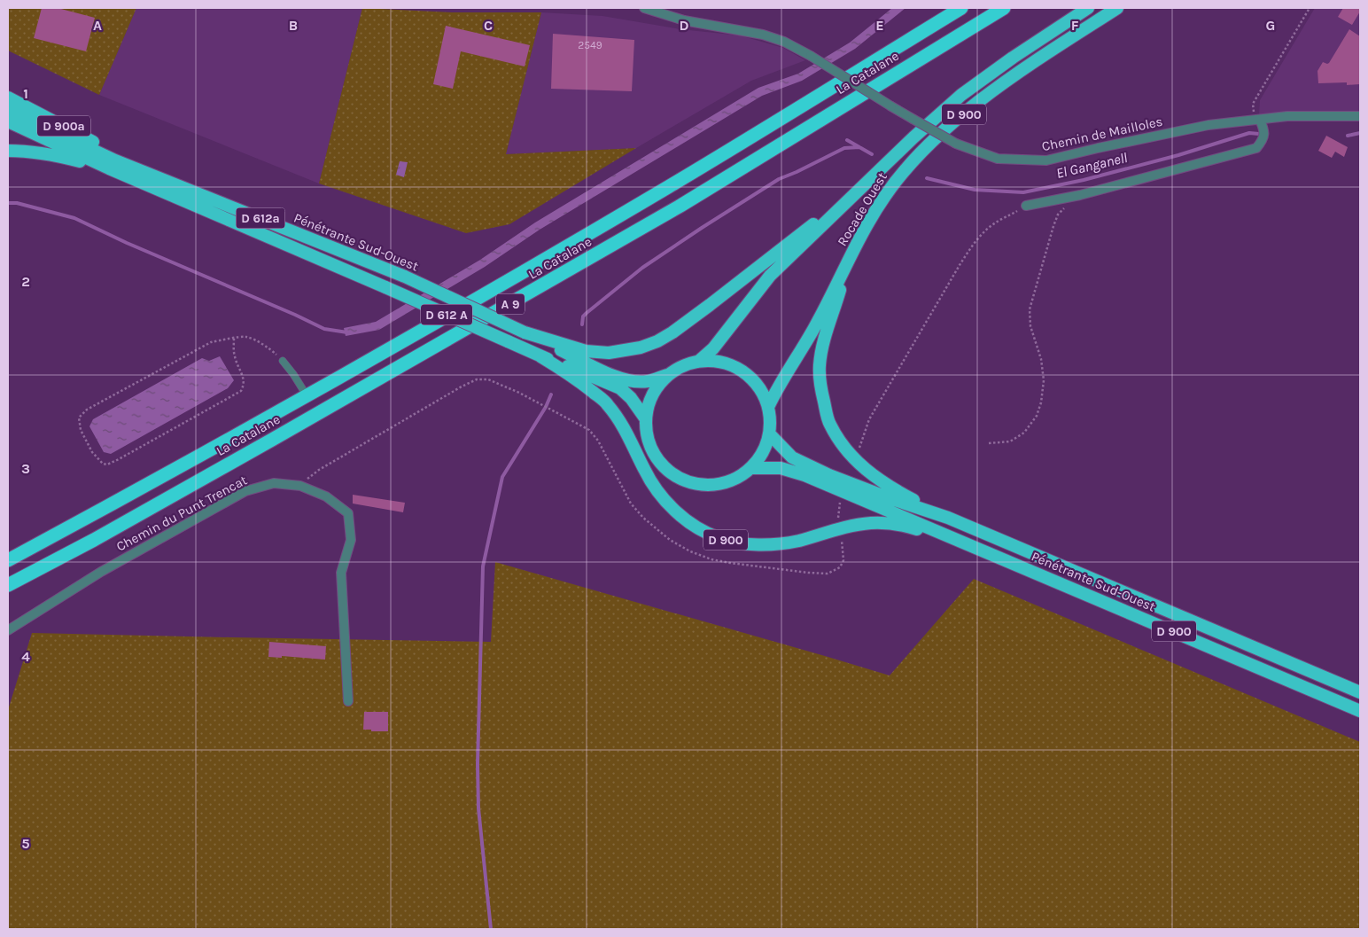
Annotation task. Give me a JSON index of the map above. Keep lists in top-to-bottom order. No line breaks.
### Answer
{"streets":{"highway":["La Catalane","D 900","D 900a","Rocade Ouest","D 612a","Pénétrante Sud-Ouest","A 9","D 612 A"],"street":["Chemin de Mailloles","Chemin du Punt Trencat"]},"crossings":[["D 900a","Pénétrante Sud-Ouest"],["Rocade Ouest","Pénétrante Sud-Ouest"]],"water":["El Ganganell"],"house_numbers":["2549"],"grid":{"columns":["A","B","C","D","E","F","G"],"rows":["1","2","3","4","5"]}}
